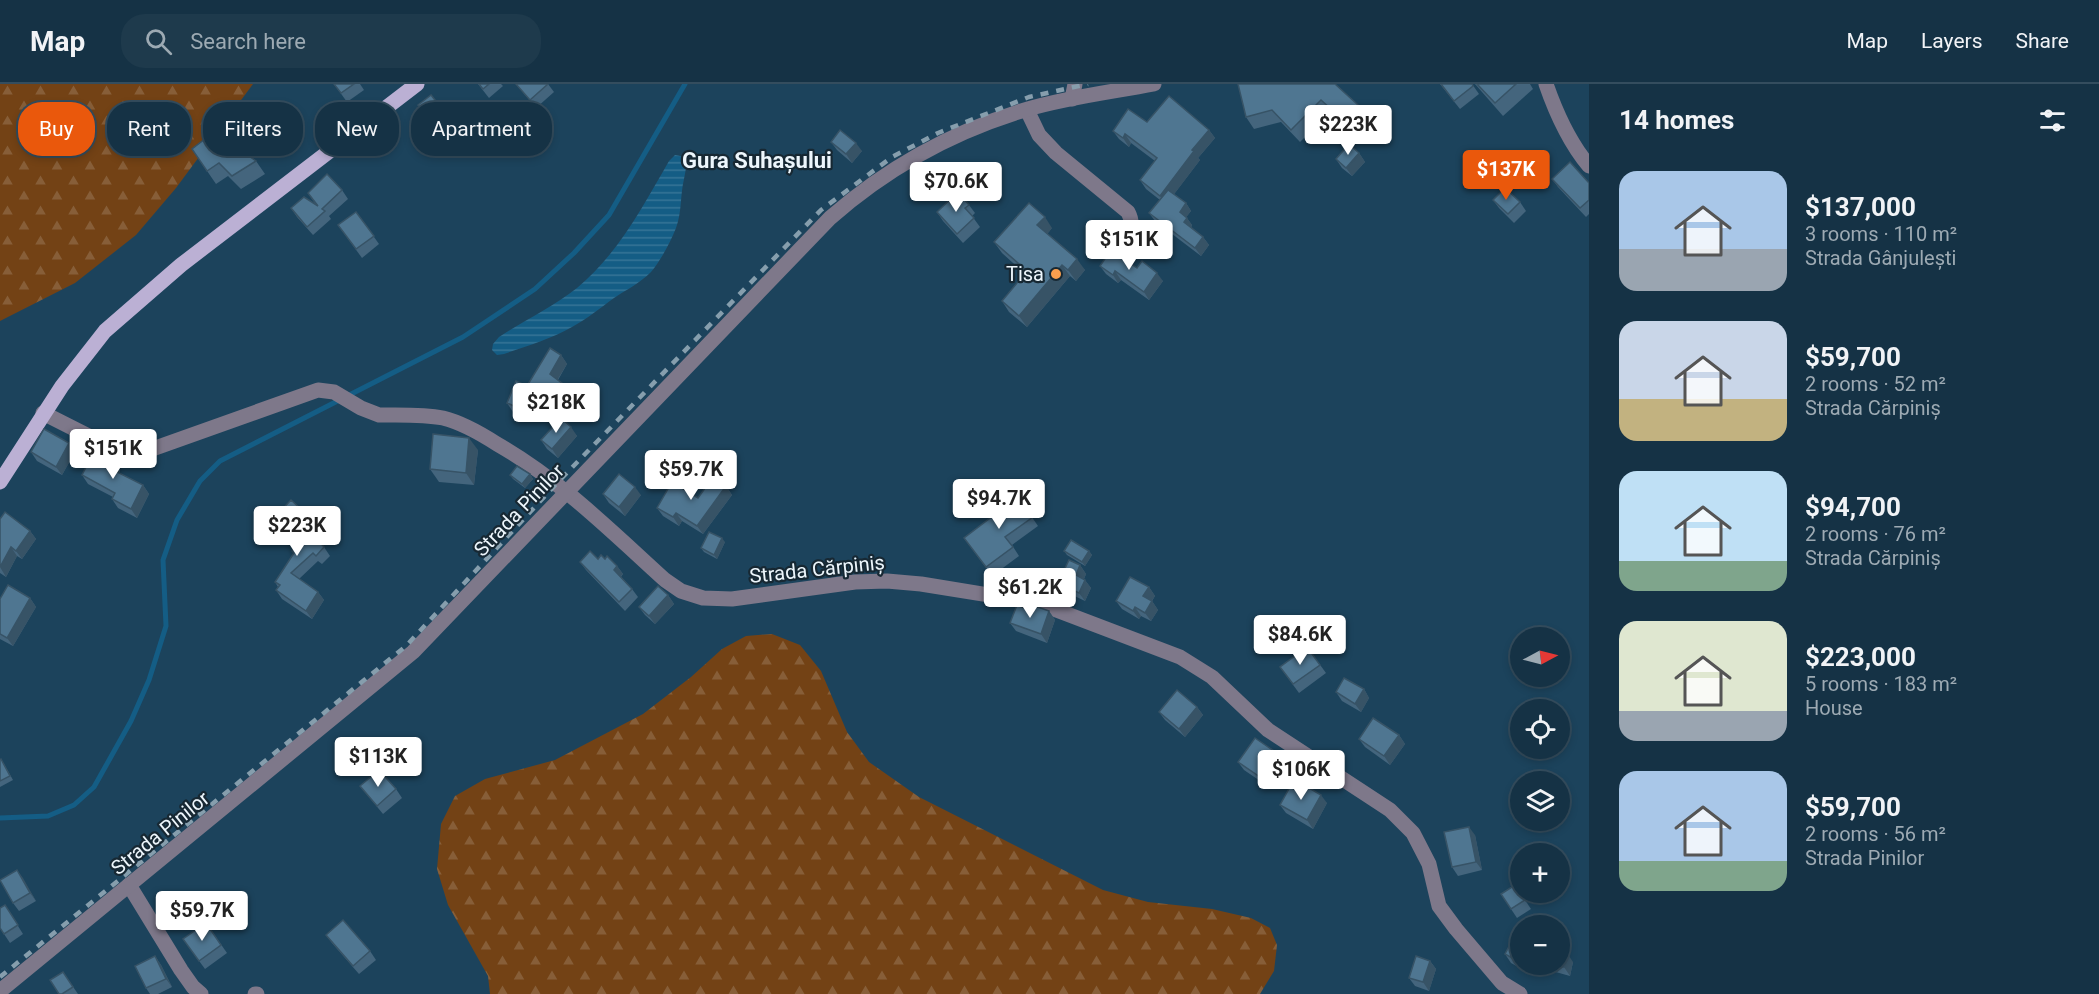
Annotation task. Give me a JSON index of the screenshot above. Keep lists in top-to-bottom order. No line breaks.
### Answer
{"streets":{"street":["Strada Pinilor","Strada Cărpiniș"]},"crossings":[["Strada Pinilor","Strada Cărpiniș"]],"districts":["Gura Suhașului"],"places":["Tisa"],"north":"right","page":{"header":"Map","search":"Search here","nav":["Map","Layers","Share"],"heading":"14 homes","chip":["Buy","Rent","Filters","New","Apartment"],"price":["$223K","$137K","$70.6K","$151K","$218K","$151K","$59.7K","$94.7K","$223K","$61.2K","$84.6K","$113K","$106K","$59.7K"],"list":[{"name":"$137,000","note":"3 rooms · 110 m² · Strada Gânjulești"},{"name":"$59,700","note":"2 rooms · 52 m² · Strada Cărpiniș"},{"name":"$94,700","note":"2 rooms · 76 m² · Strada Cărpiniș"},{"name":"$223,000","note":"5 rooms · 183 m² · House"},{"name":"$59,700","note":"2 rooms · 56 m² · Strada Pinilor"}],"map_buttons":["+","−"]}}
